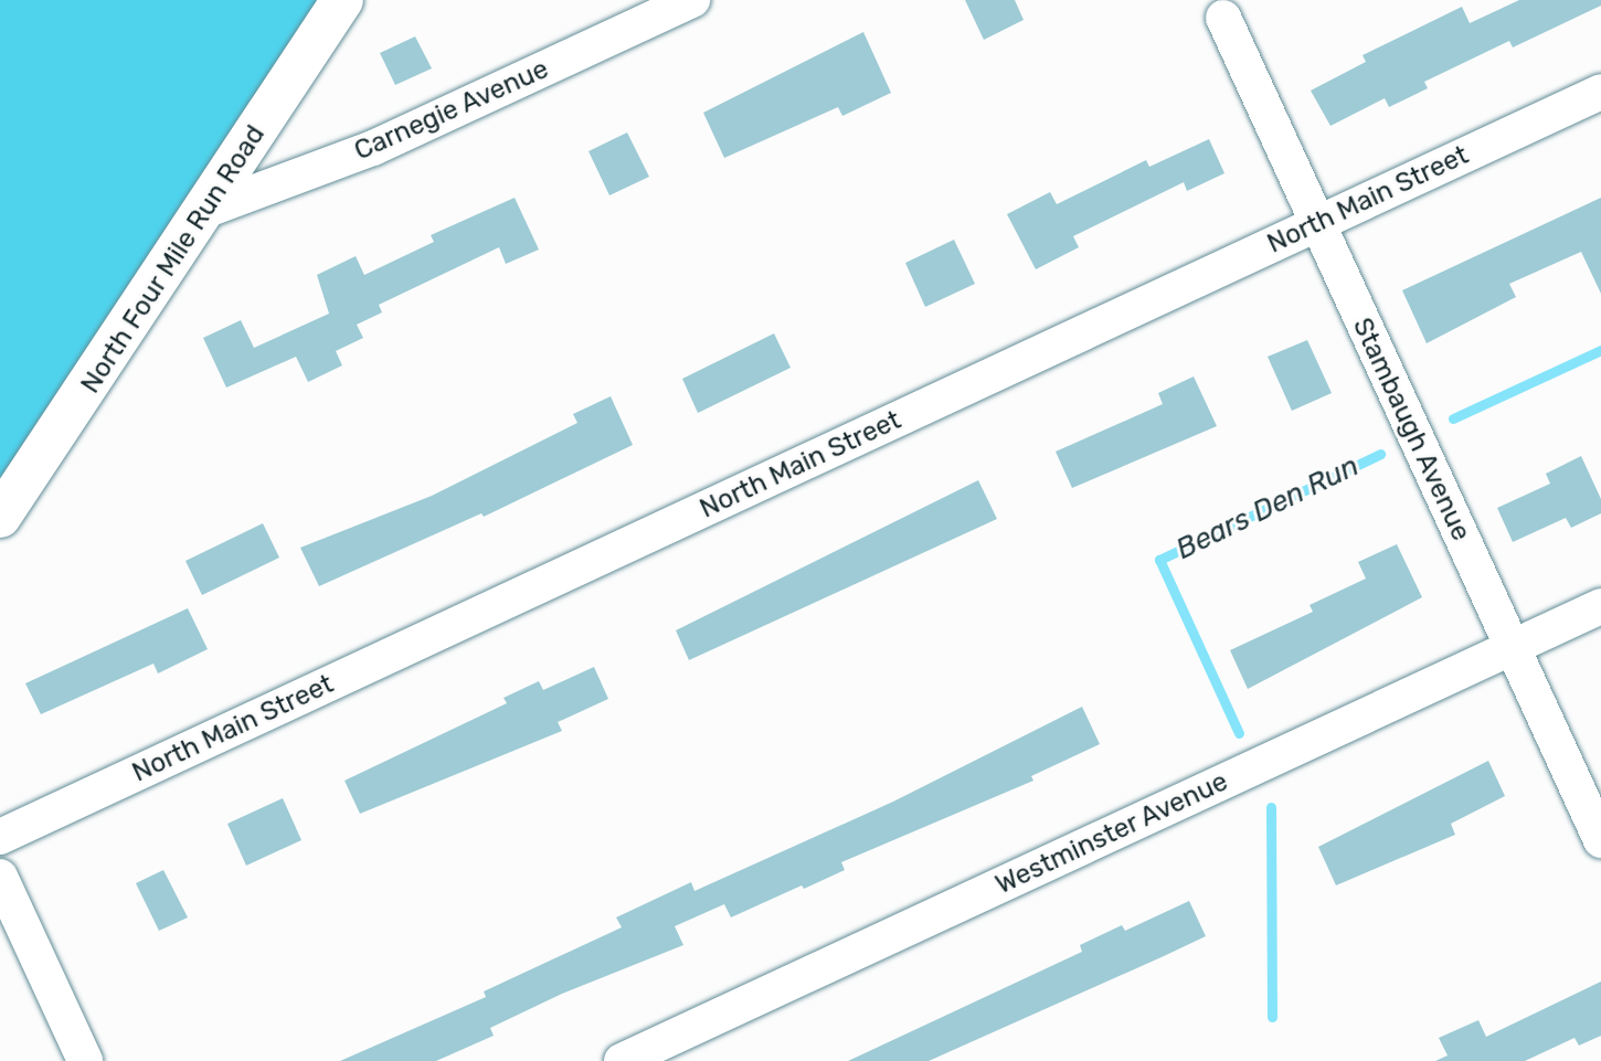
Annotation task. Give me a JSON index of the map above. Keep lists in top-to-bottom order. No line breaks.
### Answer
{"streets":{"street":["Carnegie Avenue","North Main Street","North Four Mile Run Road","Stambaugh Avenue","Westminster Avenue"]},"crossings":[["Carnegie Avenue","North Four Mile Run Road"],["North Main Street","Stambaugh Avenue"],["Stambaugh Avenue","Westminster Avenue"]],"water":["Bears Den Run"]}
